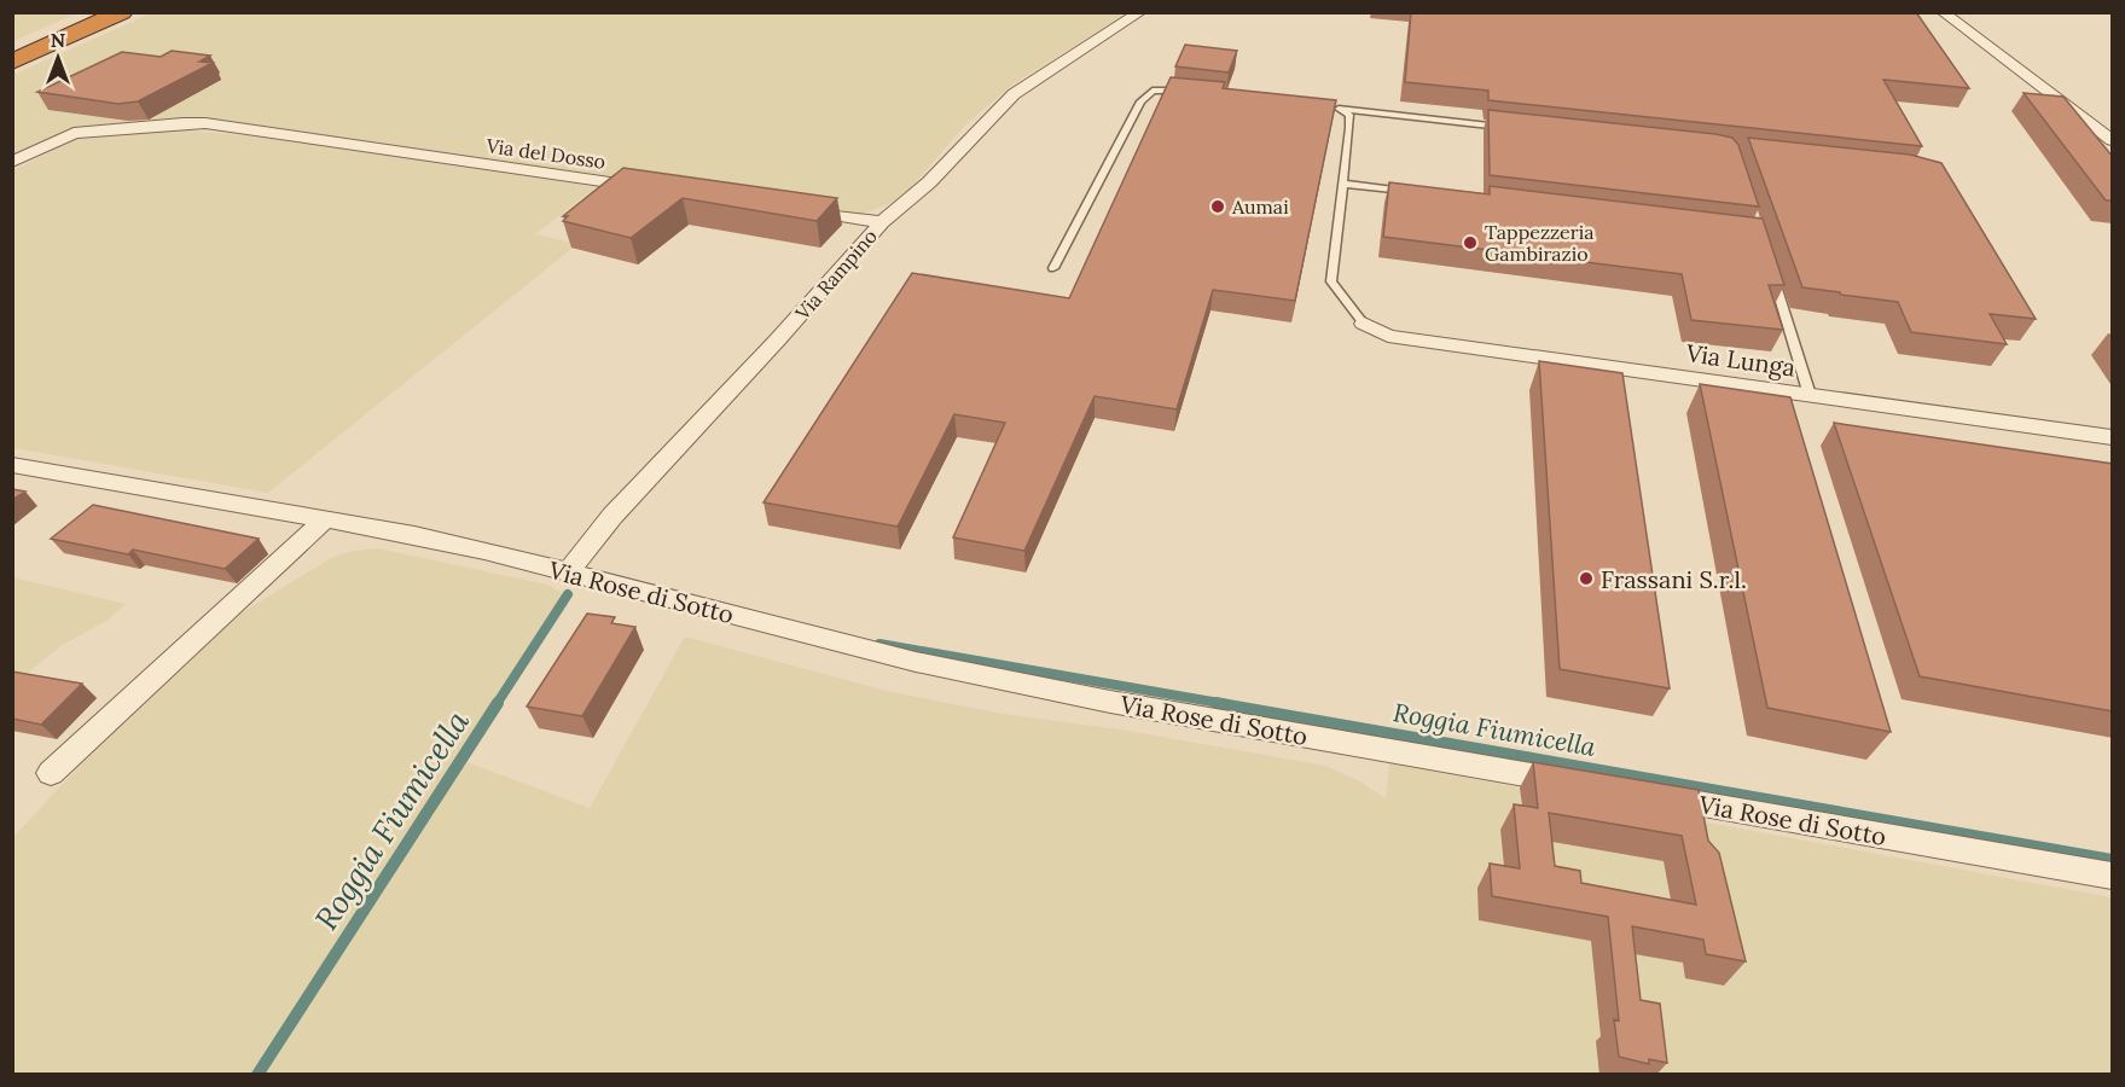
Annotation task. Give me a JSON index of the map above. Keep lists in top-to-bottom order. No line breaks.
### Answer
{"streets":{"street":["Via del Dosso","Via Rampino","Via Lunga","Via Rose di Sotto"]},"crossings":[["Via Rampino","Via Rose di Sotto"]],"water":["Roggia Fiumicella"],"places":["Aumai","Tappezzeria Gambirazio","Frassani S.r.l."],"north":"top"}
